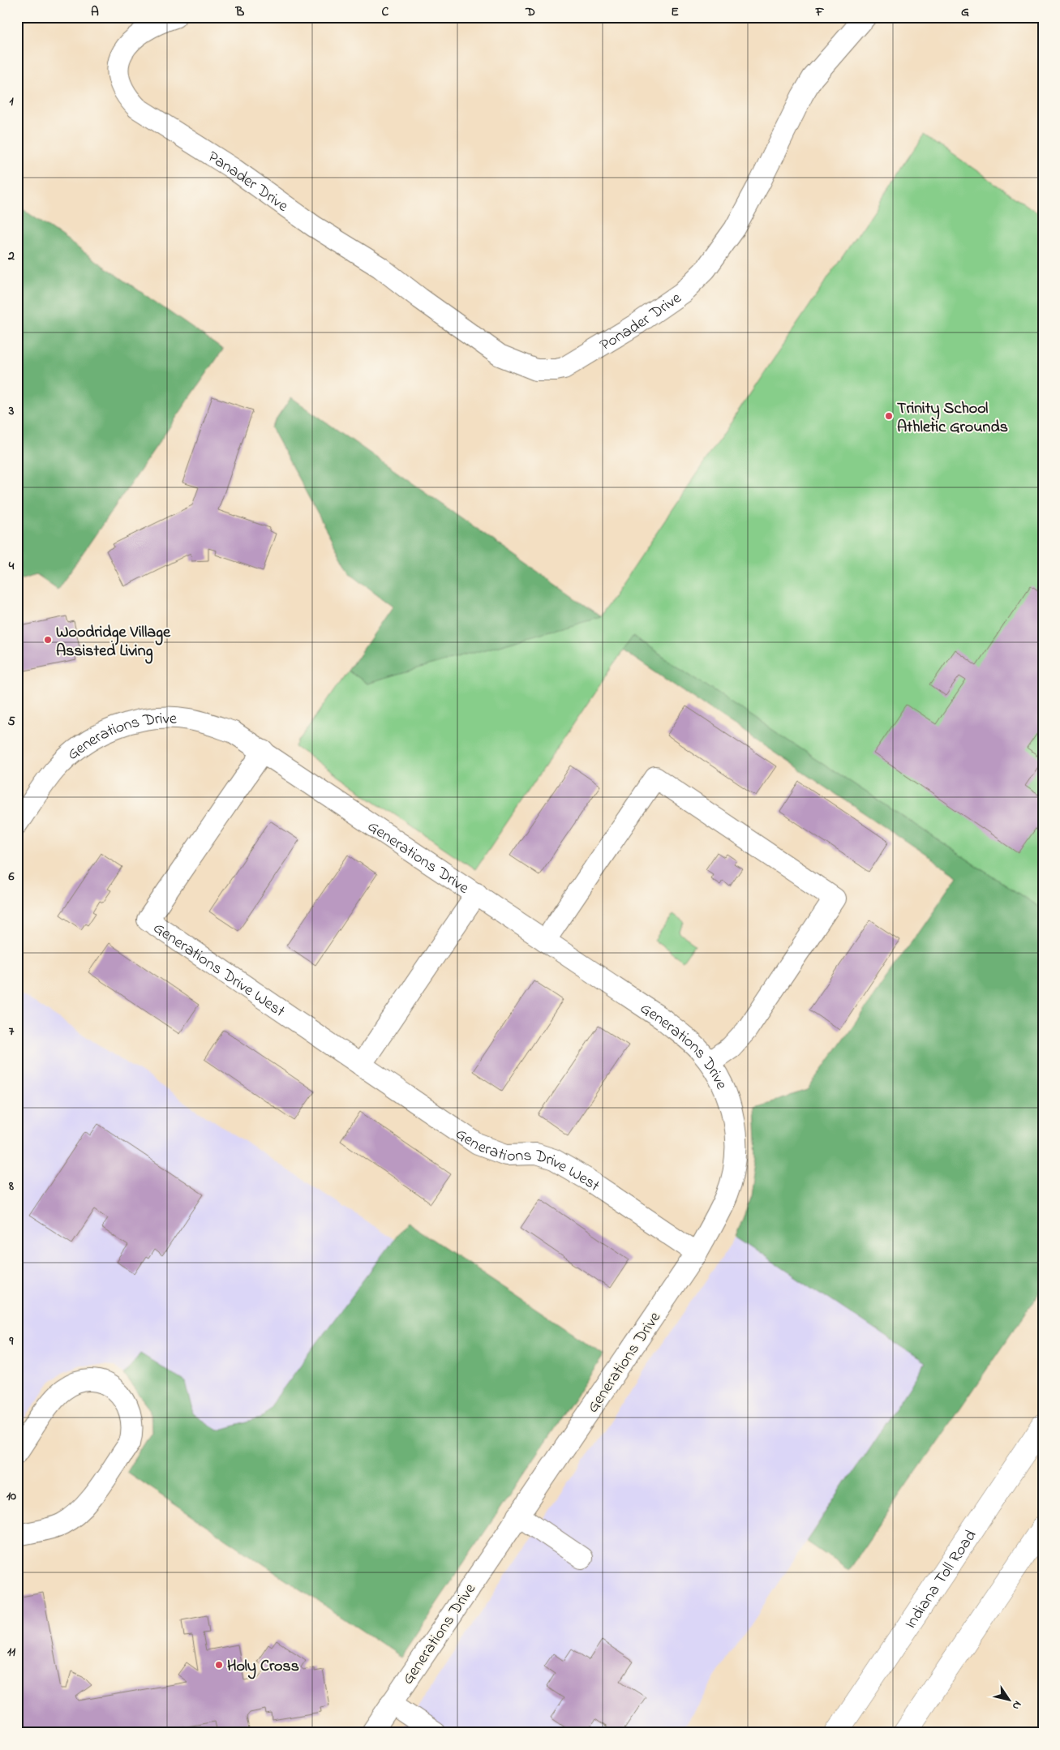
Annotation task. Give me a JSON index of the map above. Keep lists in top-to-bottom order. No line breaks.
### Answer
{"streets":{"highway":["Indiana Toll Road"],"street":["Panader Drive","Ponader Drive","Generations Drive","Generations Drive West"]},"crossings":[["Panader Drive","Ponader Drive"],["Generations Drive","Generations Drive West"]],"places":["Trinity School Athletic Grounds","Woodridge Village Assisted Living","Holy Cross"],"north":"bottom right","grid":{"columns":["A","B","C","D","E","F","G"],"rows":["1","2","3","4","5","6","7","8","9","10","11"]}}
